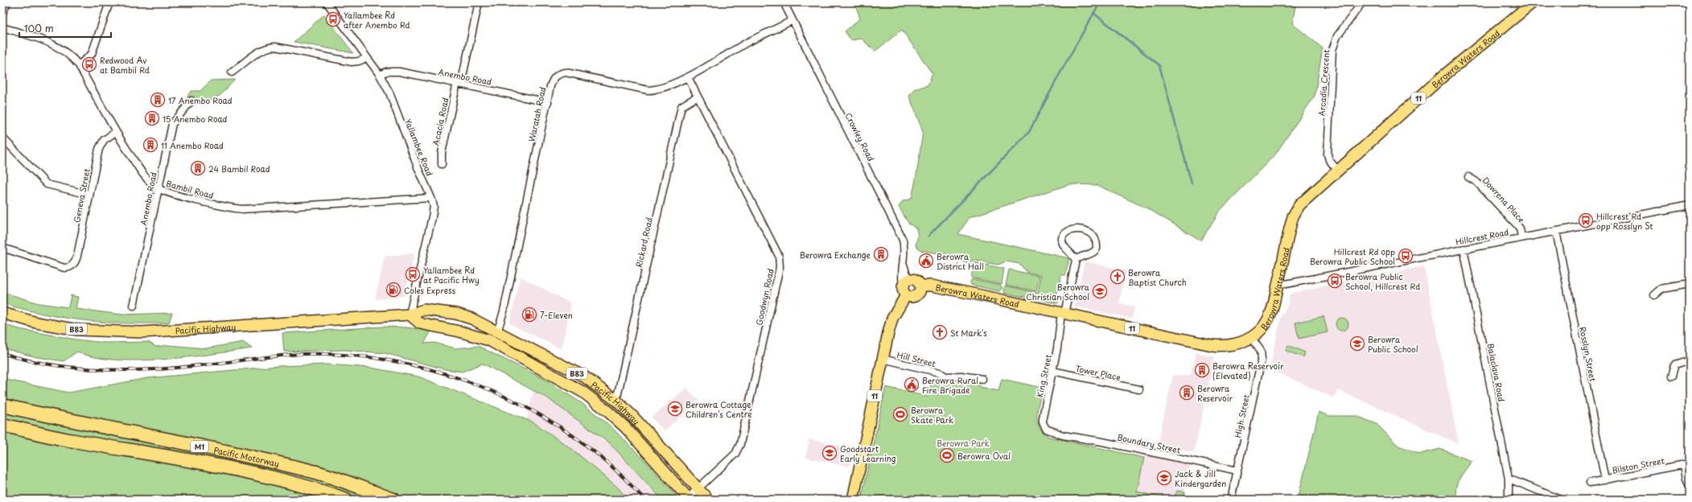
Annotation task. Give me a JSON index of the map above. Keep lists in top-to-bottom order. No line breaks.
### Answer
{"streets":{"highway":["M1","Pacific Motorway"],"main road":["Berowra Waters Road","11","B83","Pacific Highway"],"street":["Anembo Road","Arcadia Crescent","Waratah Road","Acacia Road","Crowley Road","Yallambee Road","Bambil Road","Geneva Street","Dowrena Place","Hillcrest Road","Rickard Road","Goodwyn Road","Rosslyn Street","Hill Street","Tower Place","Balaclava Road","King Street","High Street","Boundary Street","Bilston Street"]},"crossings":[["Berowra Waters Road","Arcadia Crescent"],["Berowra Waters Road","11"],["Berowra Waters Road","Crowley Road"],["Berowra Waters Road","Hillcrest Road"],["Berowra Waters Road","King Street"],["Berowra Waters Road","High Street"],["Anembo Road","Waratah Road"],["Anembo Road","Acacia Road"],["Anembo Road","Yallambee Road"],["Anembo Road","Bambil Road"],["11","Crowley Road"],["11","Hill Street"],["Waratah Road","Crowley Road"],["Waratah Road","Goodwyn Road"],["Waratah Road","Pacific Highway"],["Yallambee Road","Bambil Road"],["Yallambee Road","Pacific Highway"],["Bambil Road","Geneva Street"],["Dowrena Place","Hillcrest Road"],["Hillcrest Road","Rosslyn Street"],["Hillcrest Road","Balaclava Road"],["Rickard Road","Goodwyn Road"],["Rickard Road","Pacific Highway"],["Goodwyn Road","Pacific Highway"],["Rosslyn Street","Bilston Street"],["Tower Place","King Street"],["King Street","Boundary Street"],["High Street","Boundary Street"]],"parks":["Berowra Park"],"places":{"bus stop":["Yallambee Rd after Anembo Rd","Redwood Av at Bambil Rd","Hillcrest Rd opp Rosslyn St","Hillcrest Rd opp Berowra Public School","Yallambee Rd at Pacific Hwy","Berowra Public School, Hillcrest Rd"],"building":["17 Anembo Road","15 Anembo Road","11 Anembo Road","24 Bambil Road","Berowra Exchange","Berowra Reservoir (Elevated)","Berowra Reservoir"],"public building":["Berowra District Hall","Berowra Rural Fire Brigade"],"church":["Berowra Baptist Church","St Mark's"],"fuel station":["Coles Express","7-Eleven"],"school or university":["Berowra Christian School","Berowra Public School","Berowra Cottage Children's Centre","Goodstart Early Learning","Jack & Jill Kindergarden"],"sports":["Berowra Skate Park","Berowra Oval"]},"scale_bar":"100 m"}
